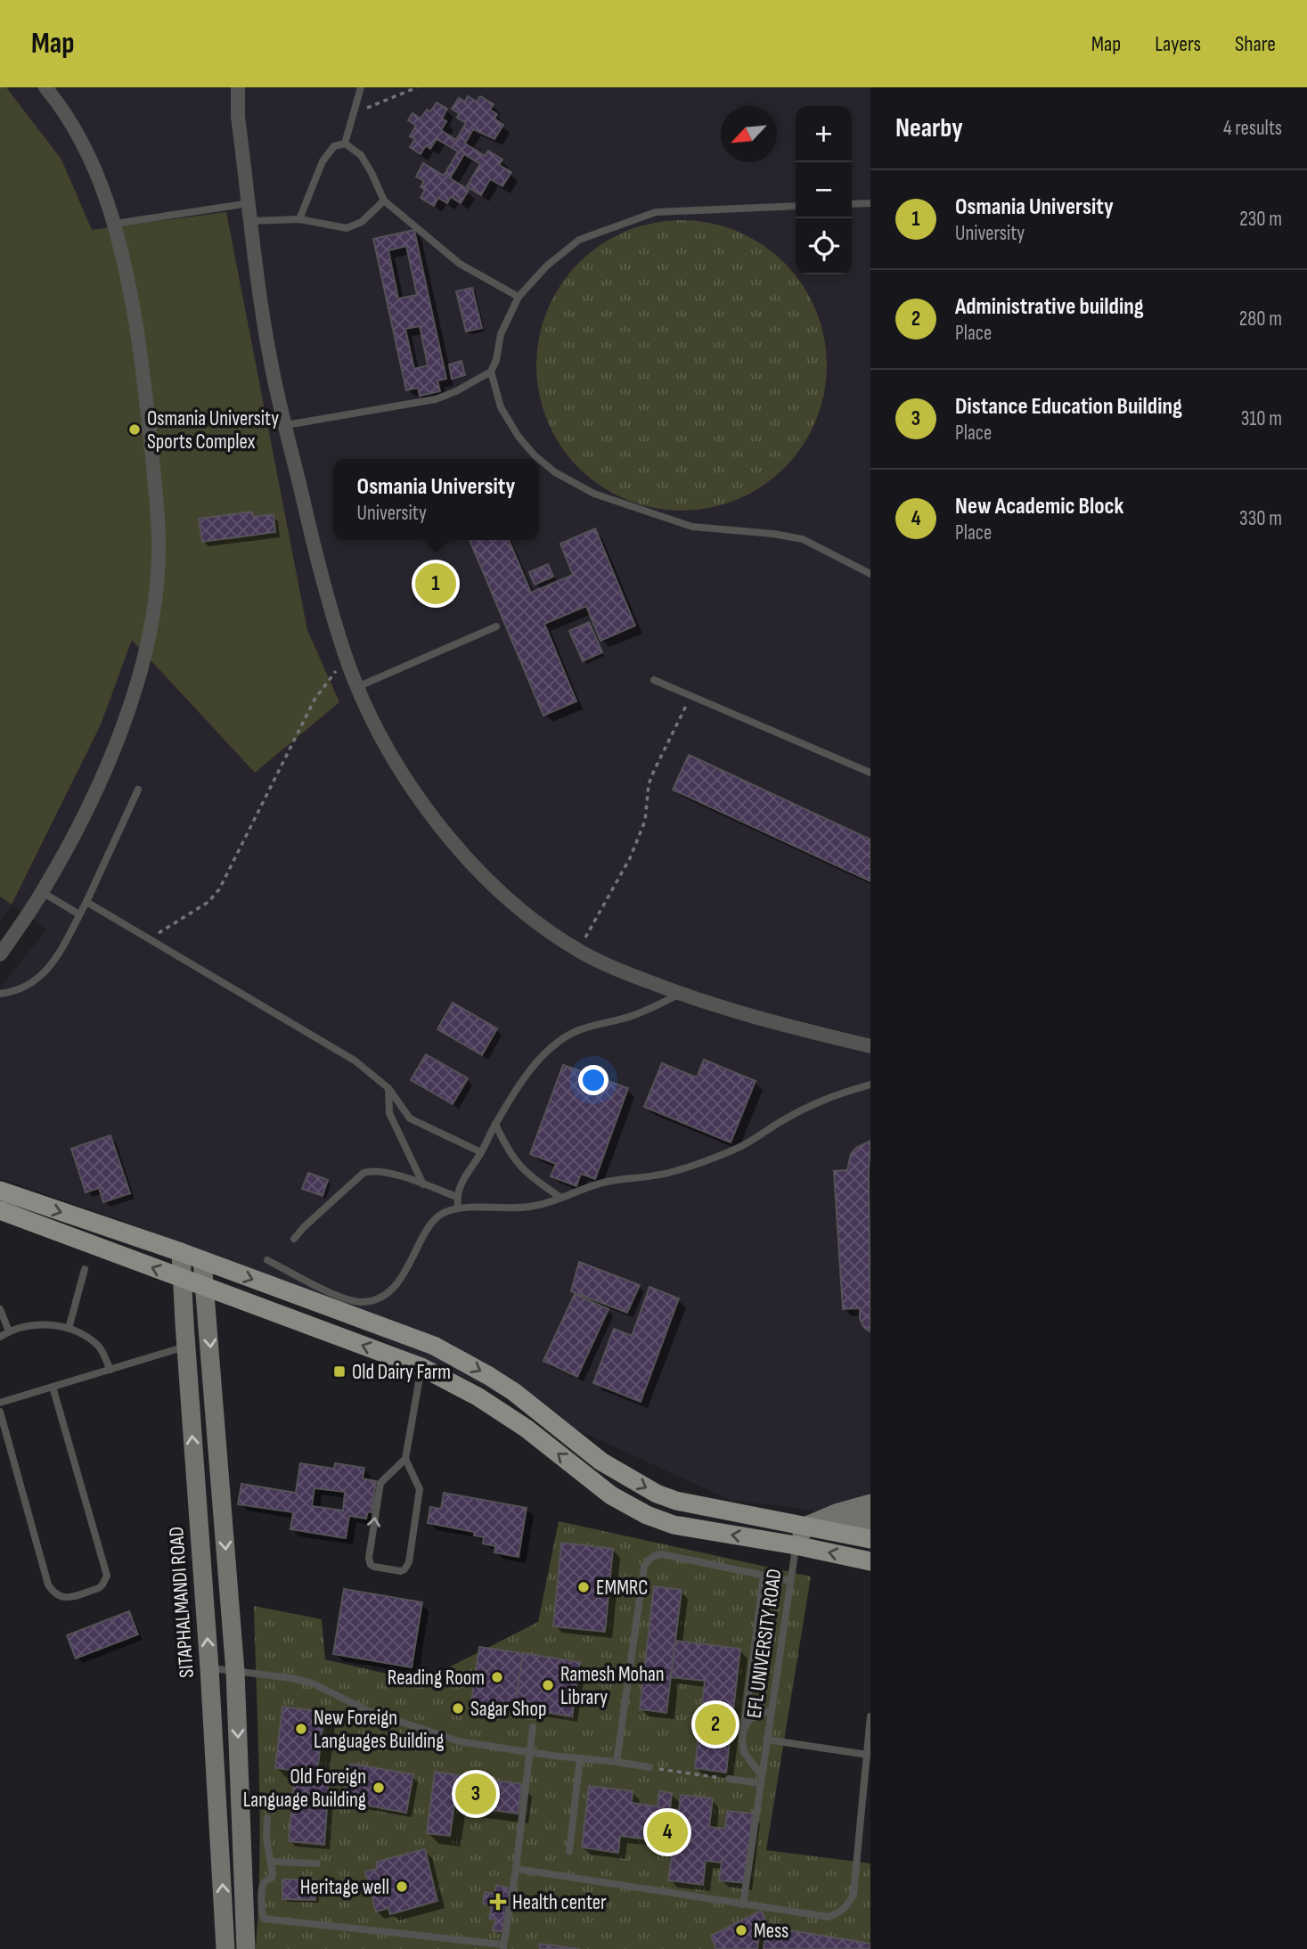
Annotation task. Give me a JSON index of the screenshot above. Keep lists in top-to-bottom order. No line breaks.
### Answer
{"streets":{"main road":["SITAPHALMANDI ROAD"],"lane":["EFL UNIVERSITY ROAD"]},"places":{"other":["Osmania University Sports Complex","EMMRC","Reading Room","Ramesh Mohan Library","Sagar Shop","New Foreign Languages Building","Old Foreign Language Building","Heritage well","Mess"],"transit":["Old Dairy Farm"],"health":["Health center"]},"north":"bottom left","page":{"header":"Map","nav":["Map","Layers","Share"],"heading":["Nearby","4 results"],"map_buttons":["+","−"],"list":[{"mark":"1","name":"Osmania University","note":"University","value":"230 m"},{"mark":"2","name":"Administrative building","note":"Place","value":"280 m"},{"mark":"3","name":"Distance Education Building","note":"Place","value":"310 m"},{"mark":"4","name":"New Academic Block","note":"Place","value":"330 m"}],"popup":["Osmania University","University"],"pins":["1","2","3","4"]}}
